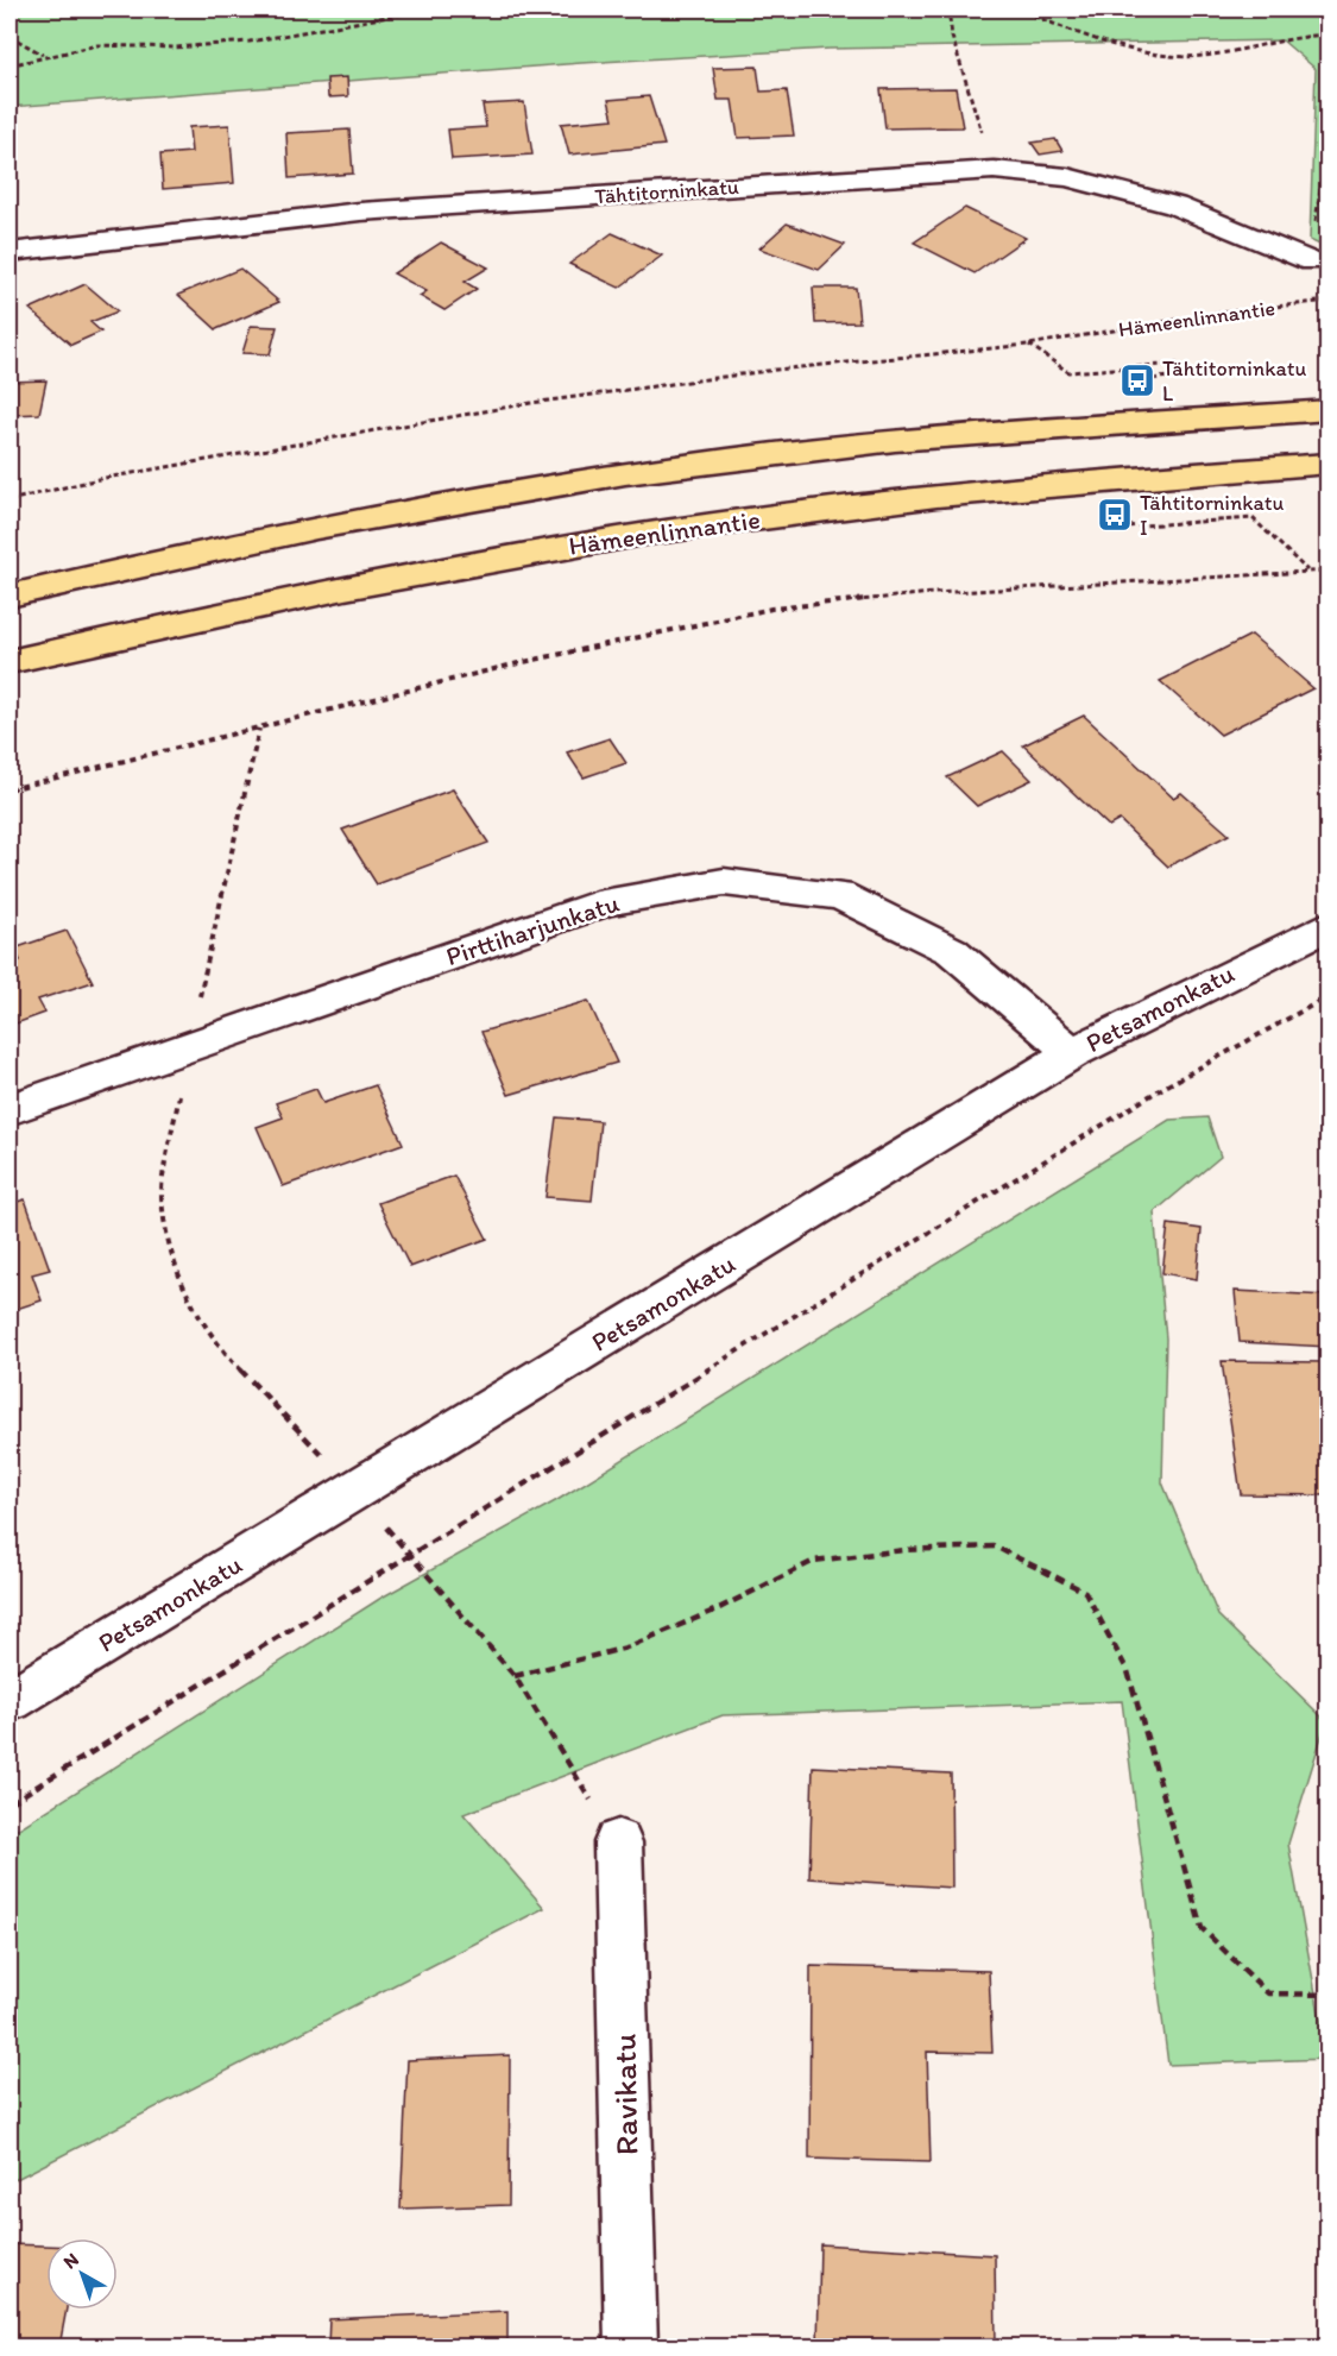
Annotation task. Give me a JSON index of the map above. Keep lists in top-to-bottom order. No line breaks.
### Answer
{"streets":{"main road":["Hämeenlinnantie"],"street":["Tähtitorninkatu","Pirttiharjunkatu","Petsamonkatu","Ravikatu"]},"crossings":[["Pirttiharjunkatu","Petsamonkatu"]],"places":{"bus stop":["Tähtitorninkatu L","Tähtitorninkatu I"]},"north":"top left"}
